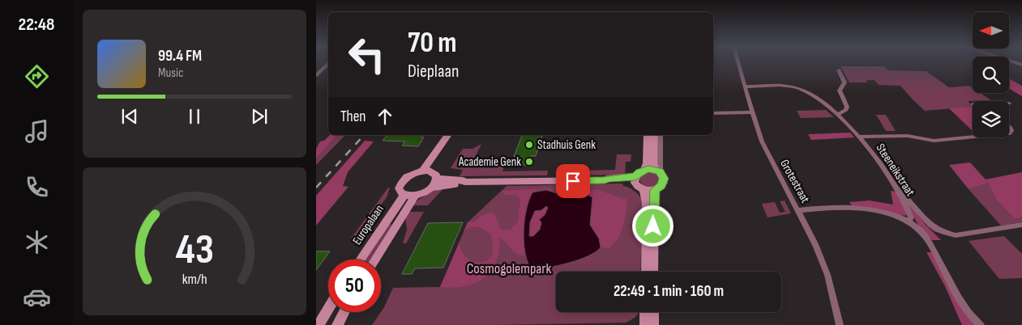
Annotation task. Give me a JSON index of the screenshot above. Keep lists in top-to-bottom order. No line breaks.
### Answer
{"streets":{"main road":["Europalaan"],"street":["Steeneikstraat","Grotestraat"]},"crossings":[["Steeneikstraat","Grotestraat"]],"parks":["Cosmogolempark"],"places":["Stadhuis Genk","Academie Genk"],"north":"left","page":{"tabs":"22:48","turn":["70 m","Dieplaan"],"song":["99.4 FM","Music"],"then":"Then","limit":"50","trip":"22:49 · 1 min · 160 m","gauge":["43","km/h"]}}
